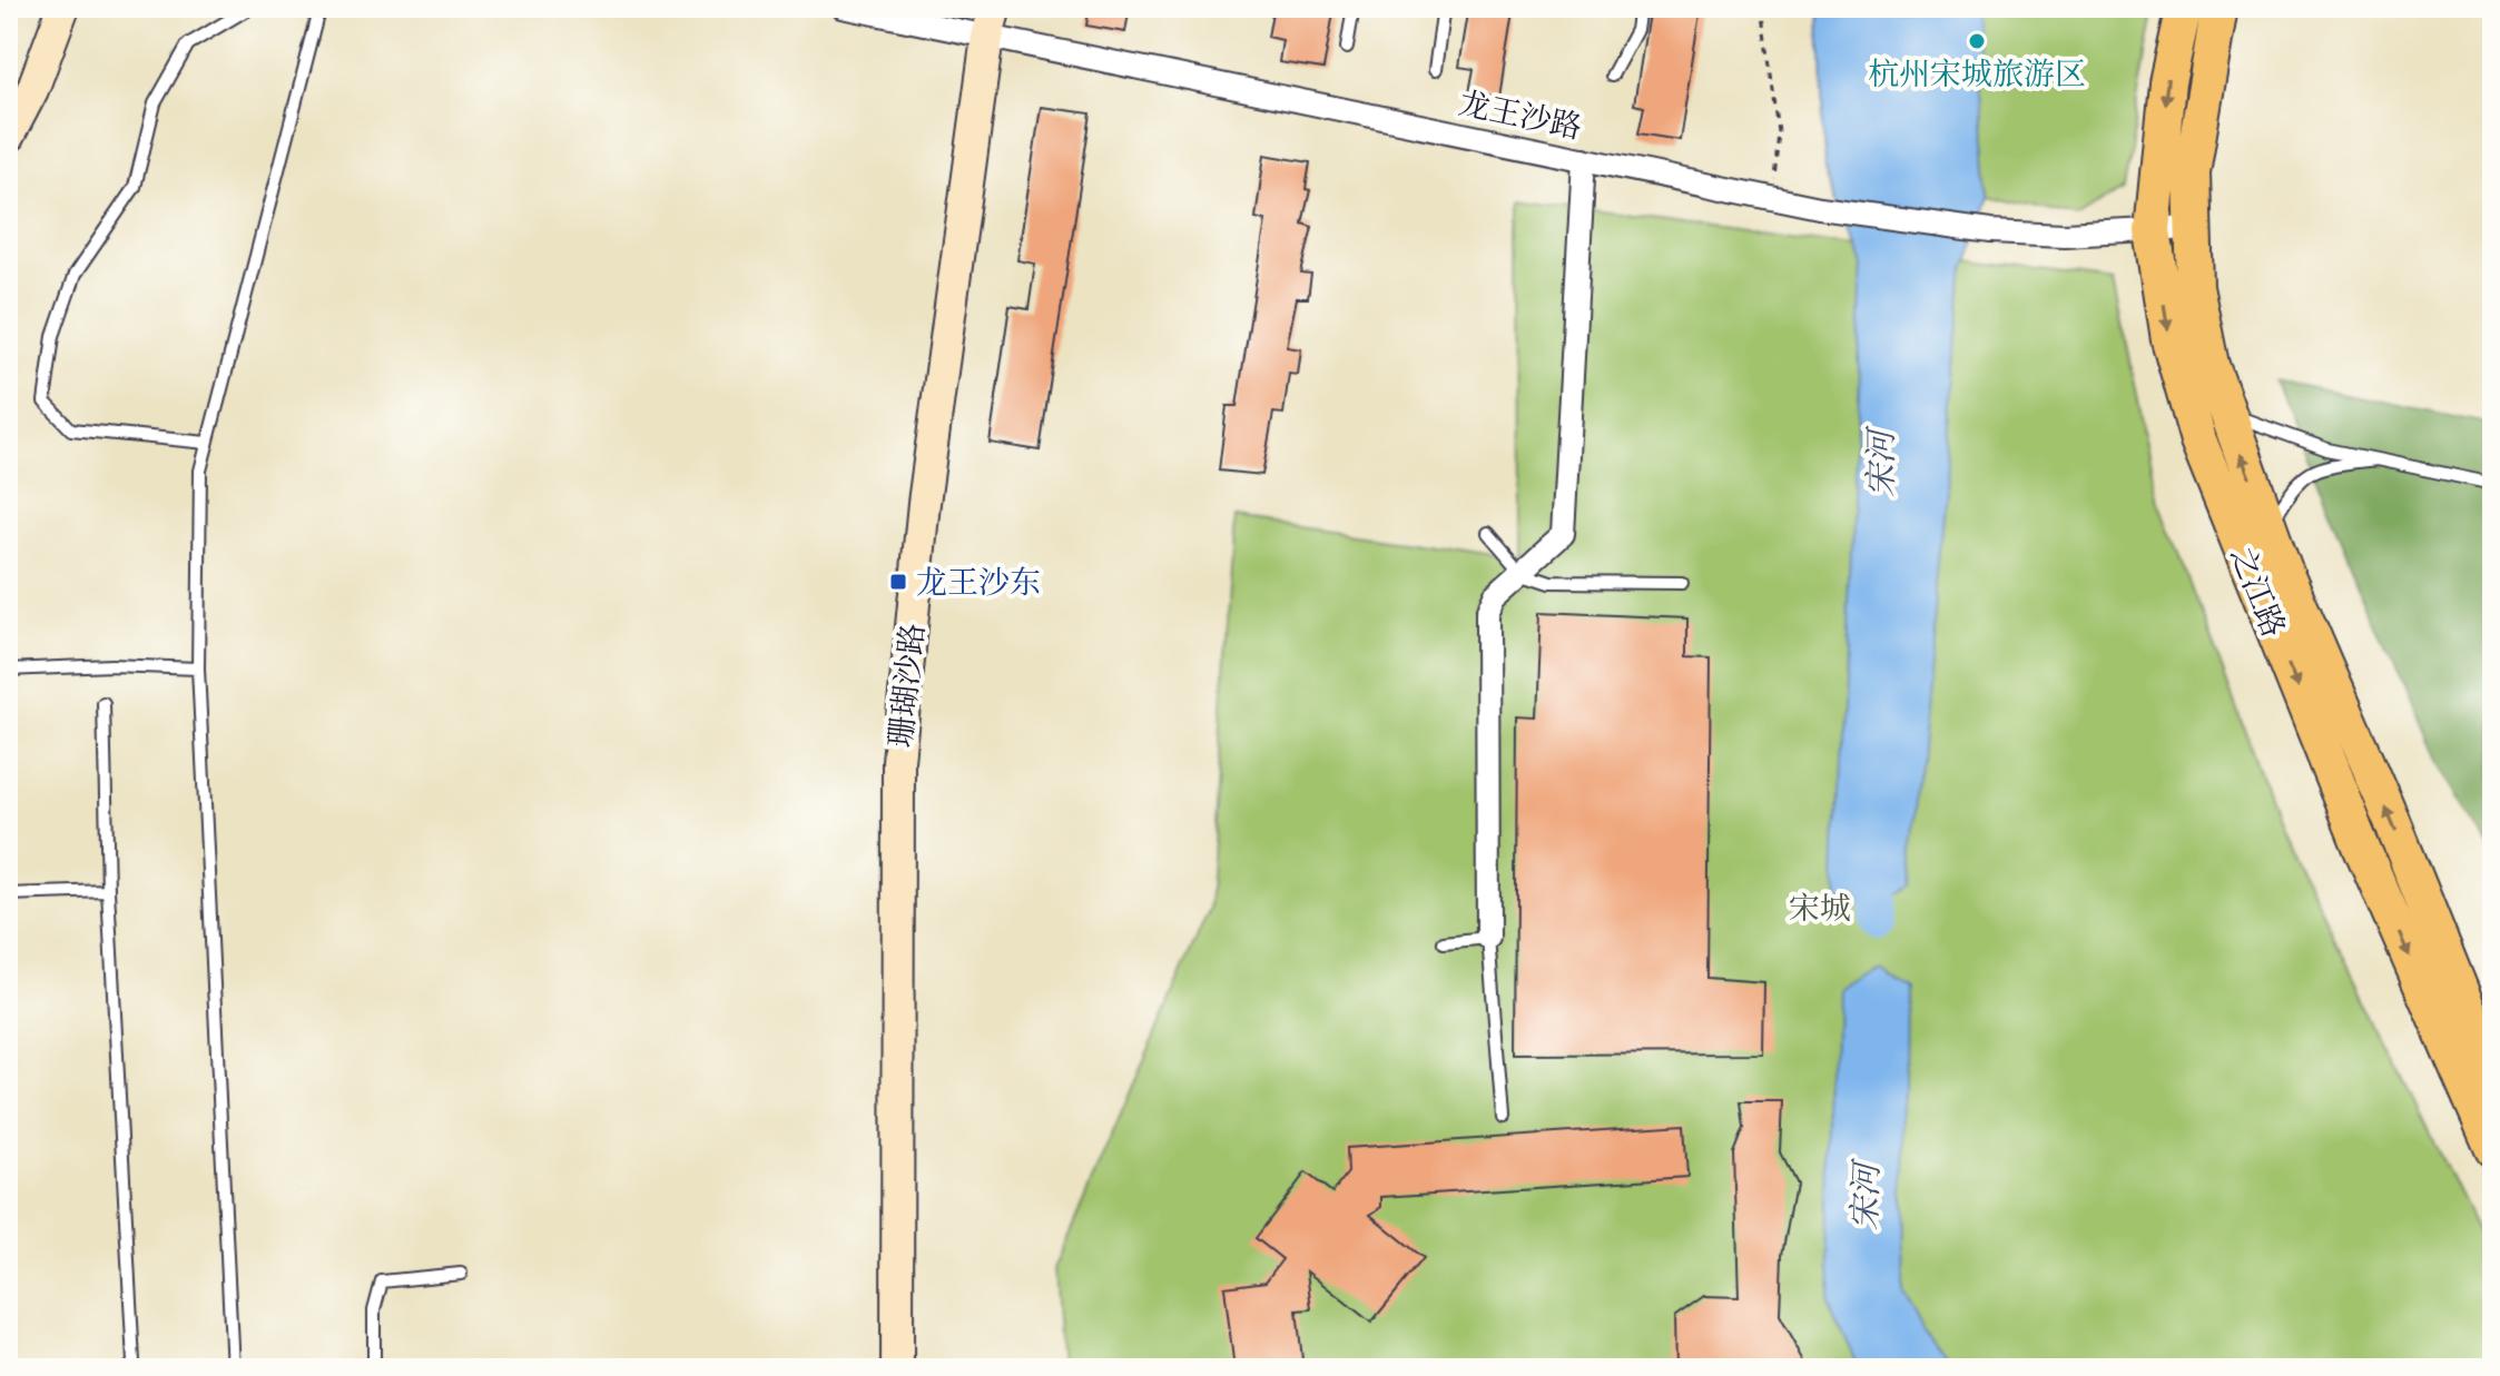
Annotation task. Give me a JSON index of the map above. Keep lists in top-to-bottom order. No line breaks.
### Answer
{"streets":{"main road":["之江路"],"street":["龙王沙路","珊瑚沙路"]},"crossings":[["龙王沙路","之江路"],["龙王沙路","珊瑚沙路"]],"water":["宋河"],"parks":["宋城"],"places":{"other":["杭州宋城旅游区"],"transit":["龙王沙东"]}}
